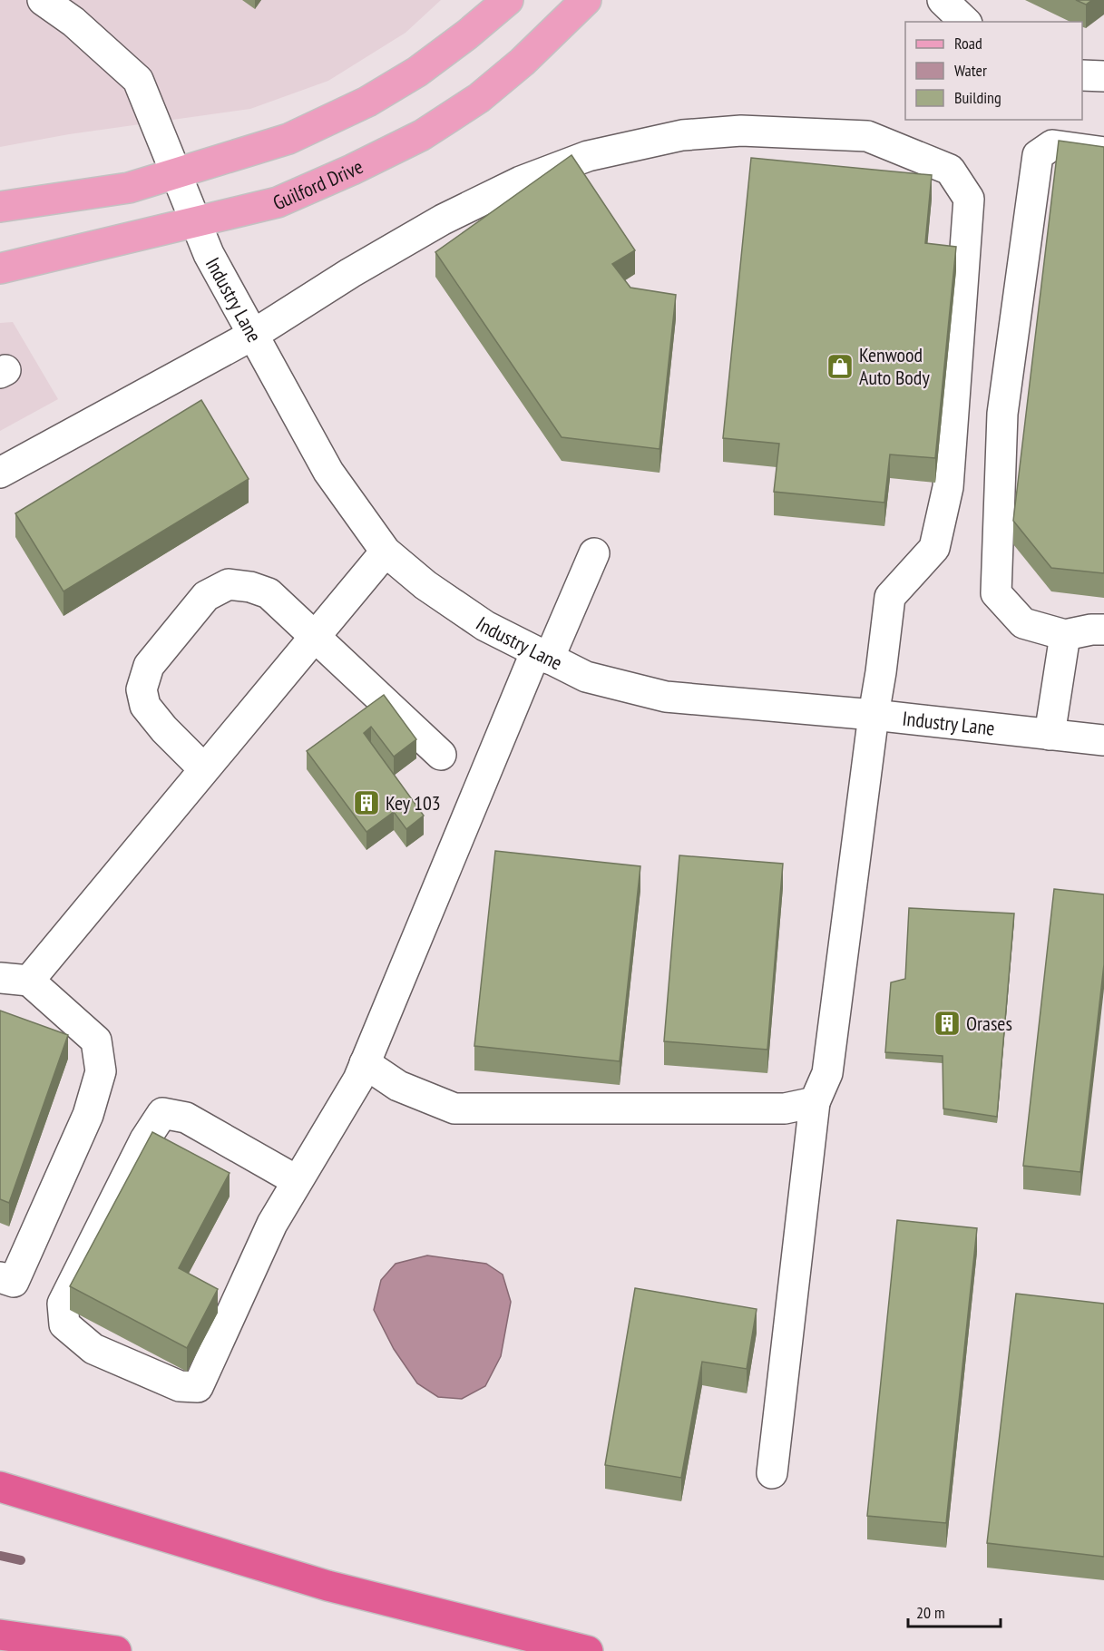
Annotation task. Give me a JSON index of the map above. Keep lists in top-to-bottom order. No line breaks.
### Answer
{"streets":{"main road":["Guilford Drive"],"street":["Industry Lane"]},"crossings":[["Guilford Drive","Industry Lane"]],"places":{"shop":["Kenwood Auto Body"],"building":["Key 103","Orases"]},"legend":["Road","Water","Building"],"scale_bar":"20 m"}
